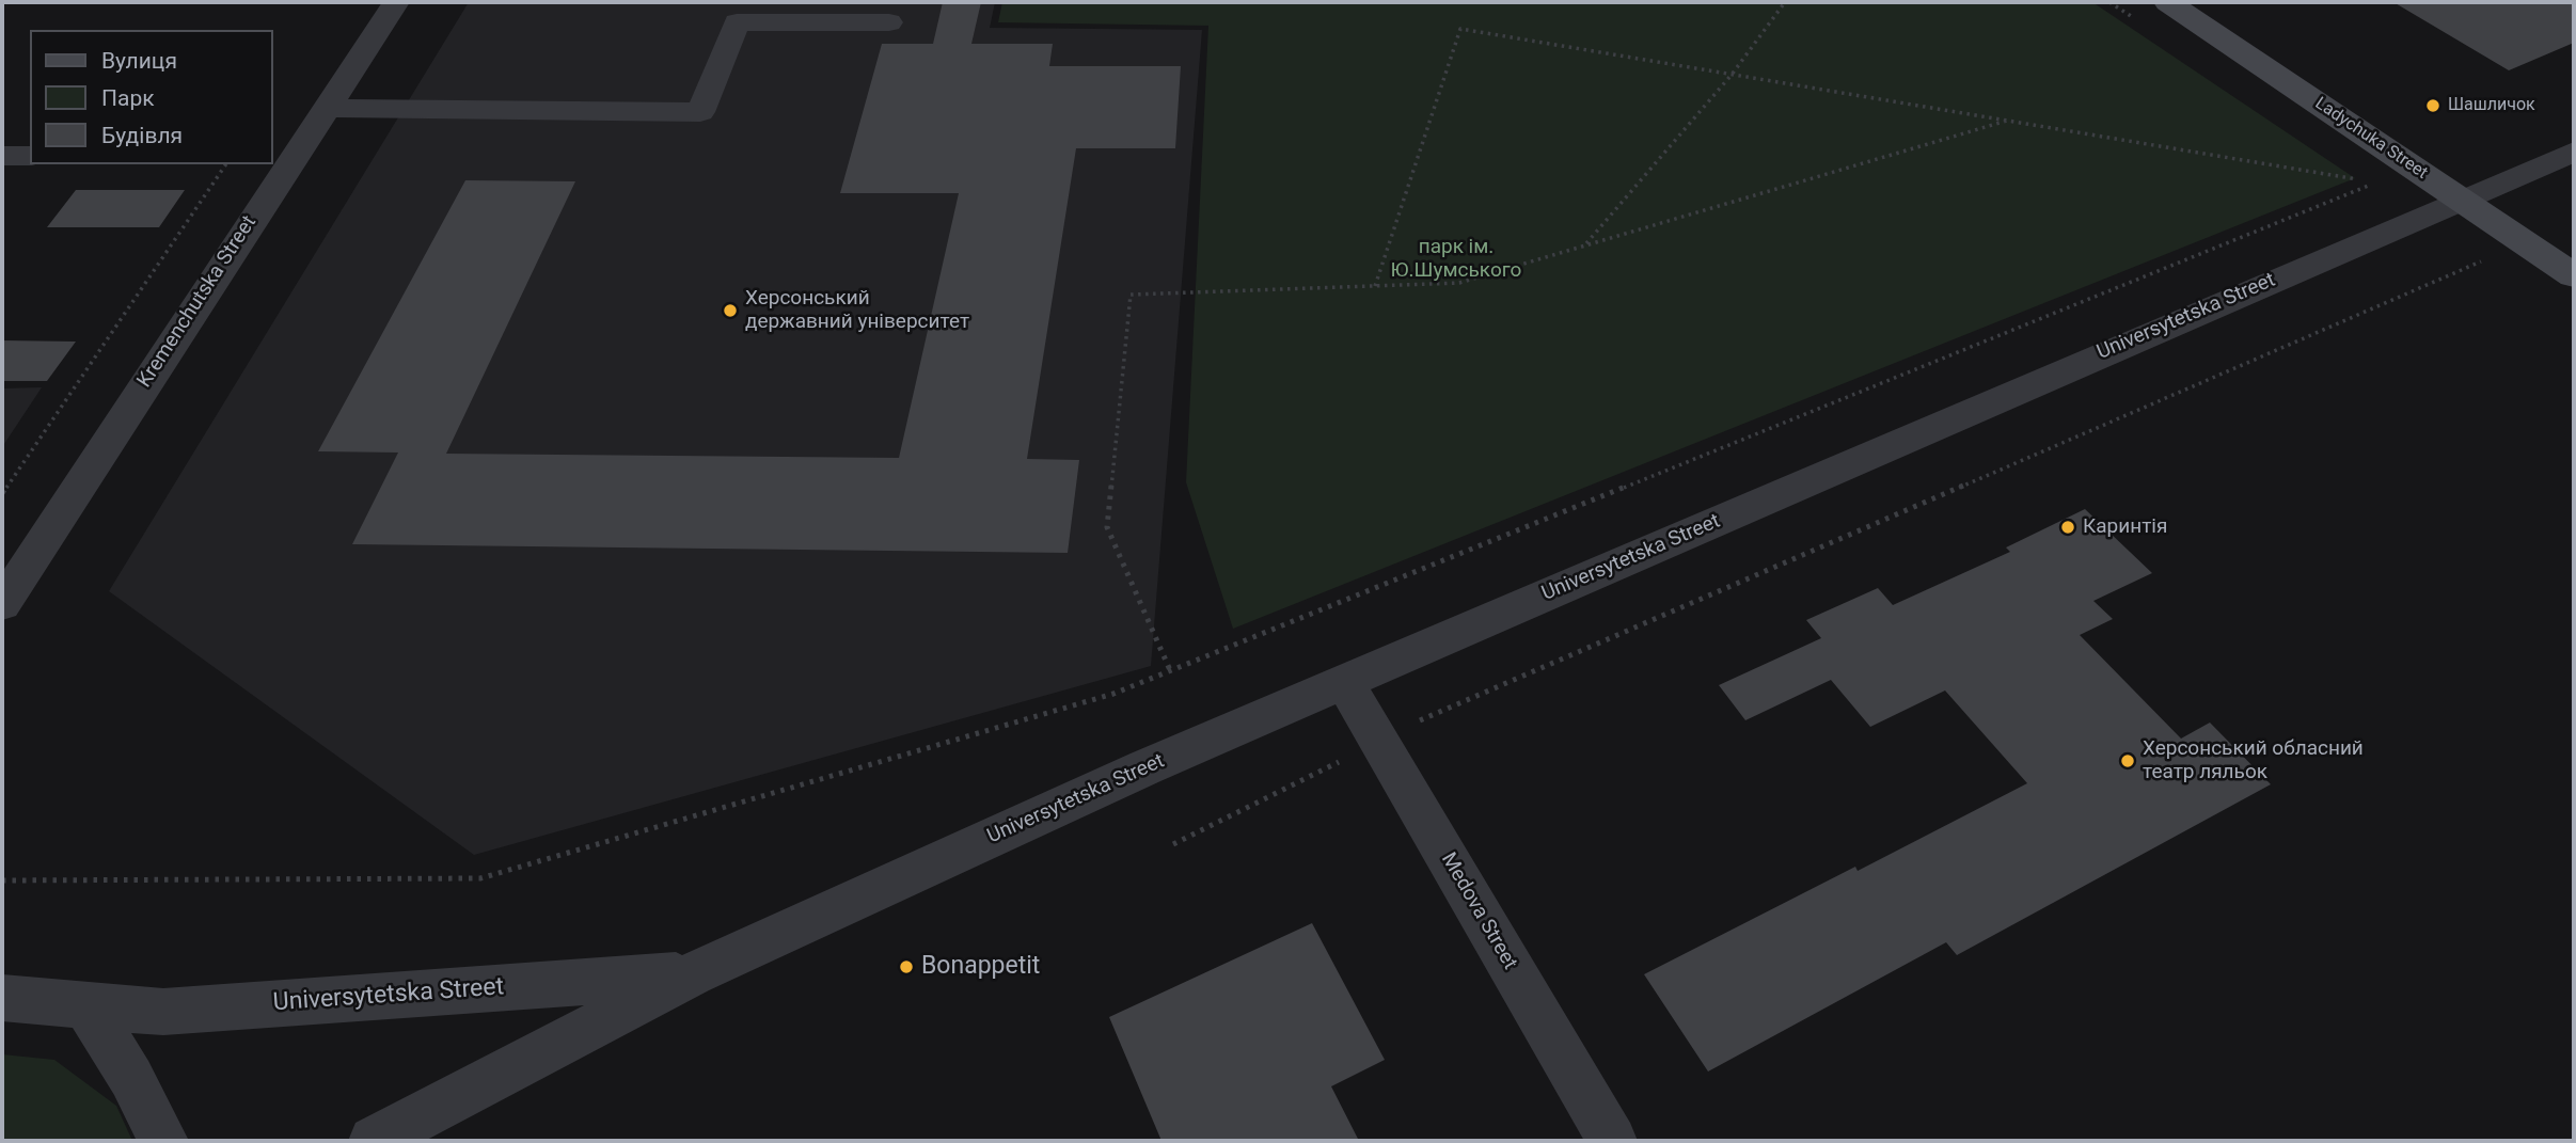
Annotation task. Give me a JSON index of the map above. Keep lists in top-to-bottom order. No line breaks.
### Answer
{"streets":{"street":["Ladychuka Street","Kremenchutska Street","Universytetska Street","Medova Street"]},"crossings":[["Ladychuka Street","Universytetska Street"],["Universytetska Street","Medova Street"]],"parks":["парк ім. Ю.Шумського"],"places":["Шашличок","Херсонський державний університет","Каринтія","Херсонський обласний театр ляльок","Bonappetit"],"legend":["Вулиця","Парк","Будівля"]}
